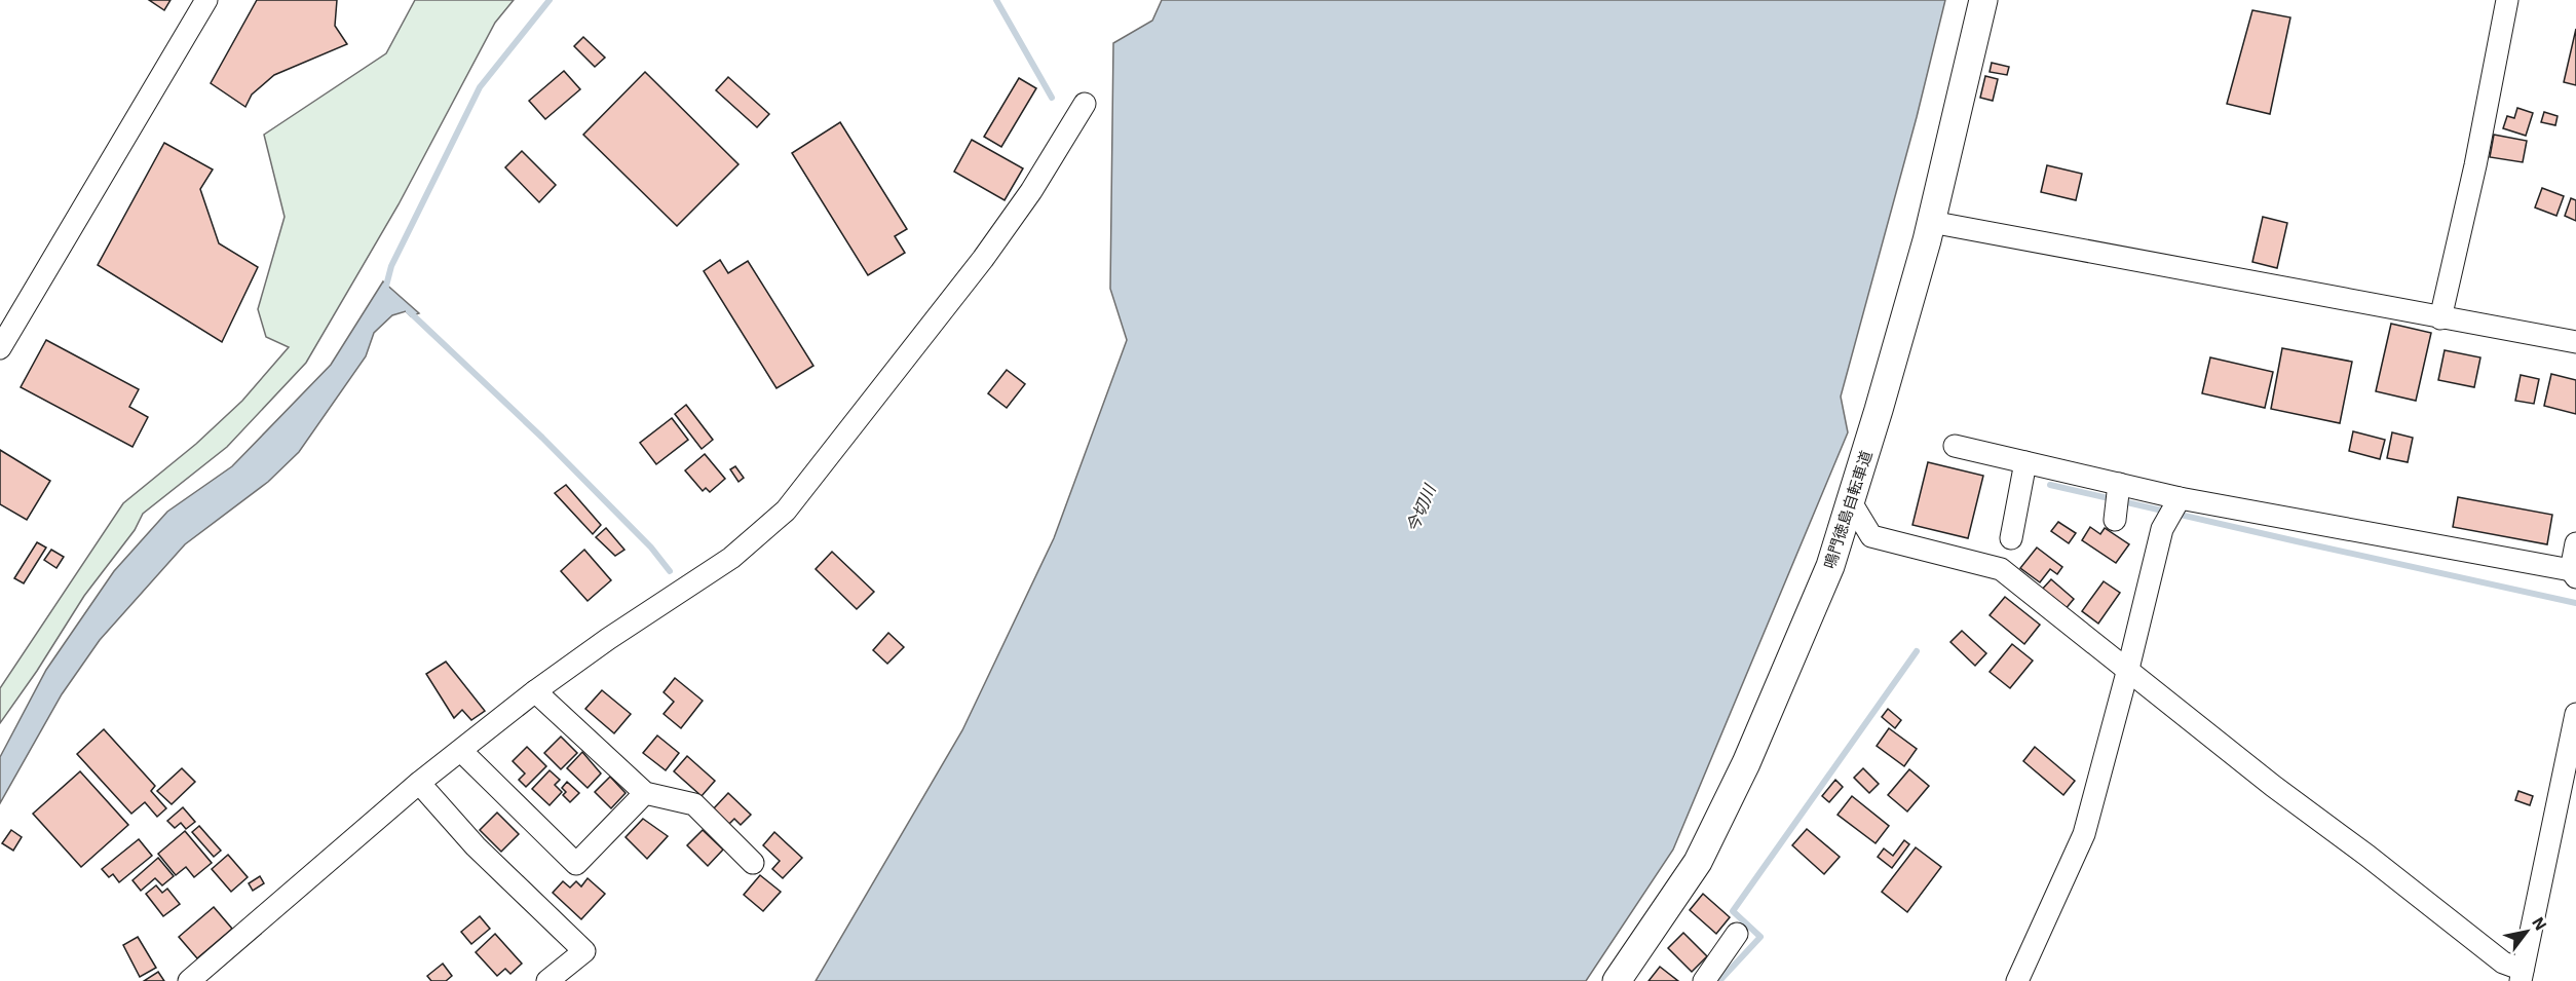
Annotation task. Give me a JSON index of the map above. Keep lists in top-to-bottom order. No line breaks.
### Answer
{"streets":{"main road":["鳴門徳島自転車道"]},"water":["今切川"],"north":"top right"}
